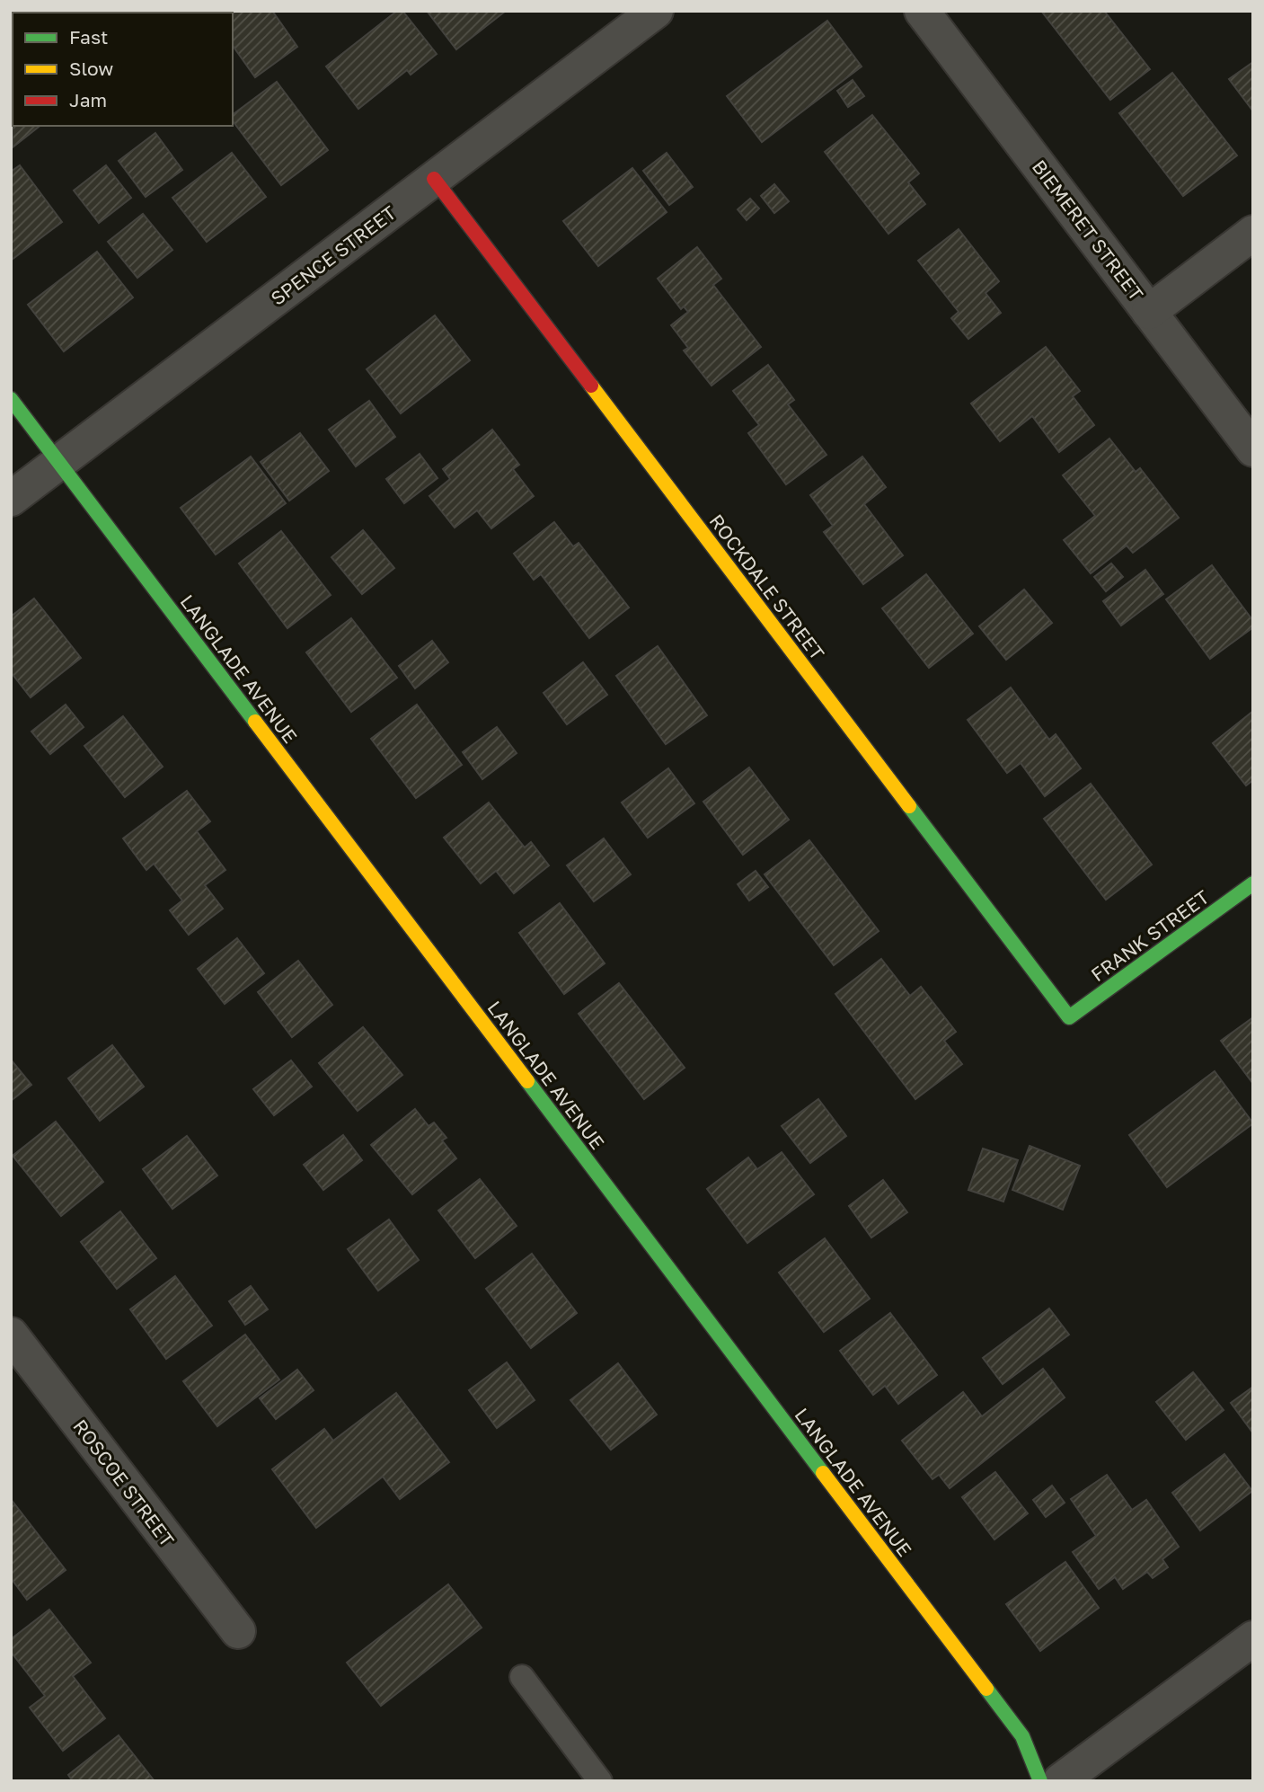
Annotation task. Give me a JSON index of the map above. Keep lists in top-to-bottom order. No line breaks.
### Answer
{"streets":{"street":["BIEMERET STREET","SPENCE STREET","ROCKDALE STREET","LANGLADE AVENUE","FRANK STREET","ROSCOE STREET"]},"crossings":[["SPENCE STREET","ROCKDALE STREET"],["SPENCE STREET","LANGLADE AVENUE"],["ROCKDALE STREET","FRANK STREET"]],"legend":["Fast","Slow","Jam"]}
